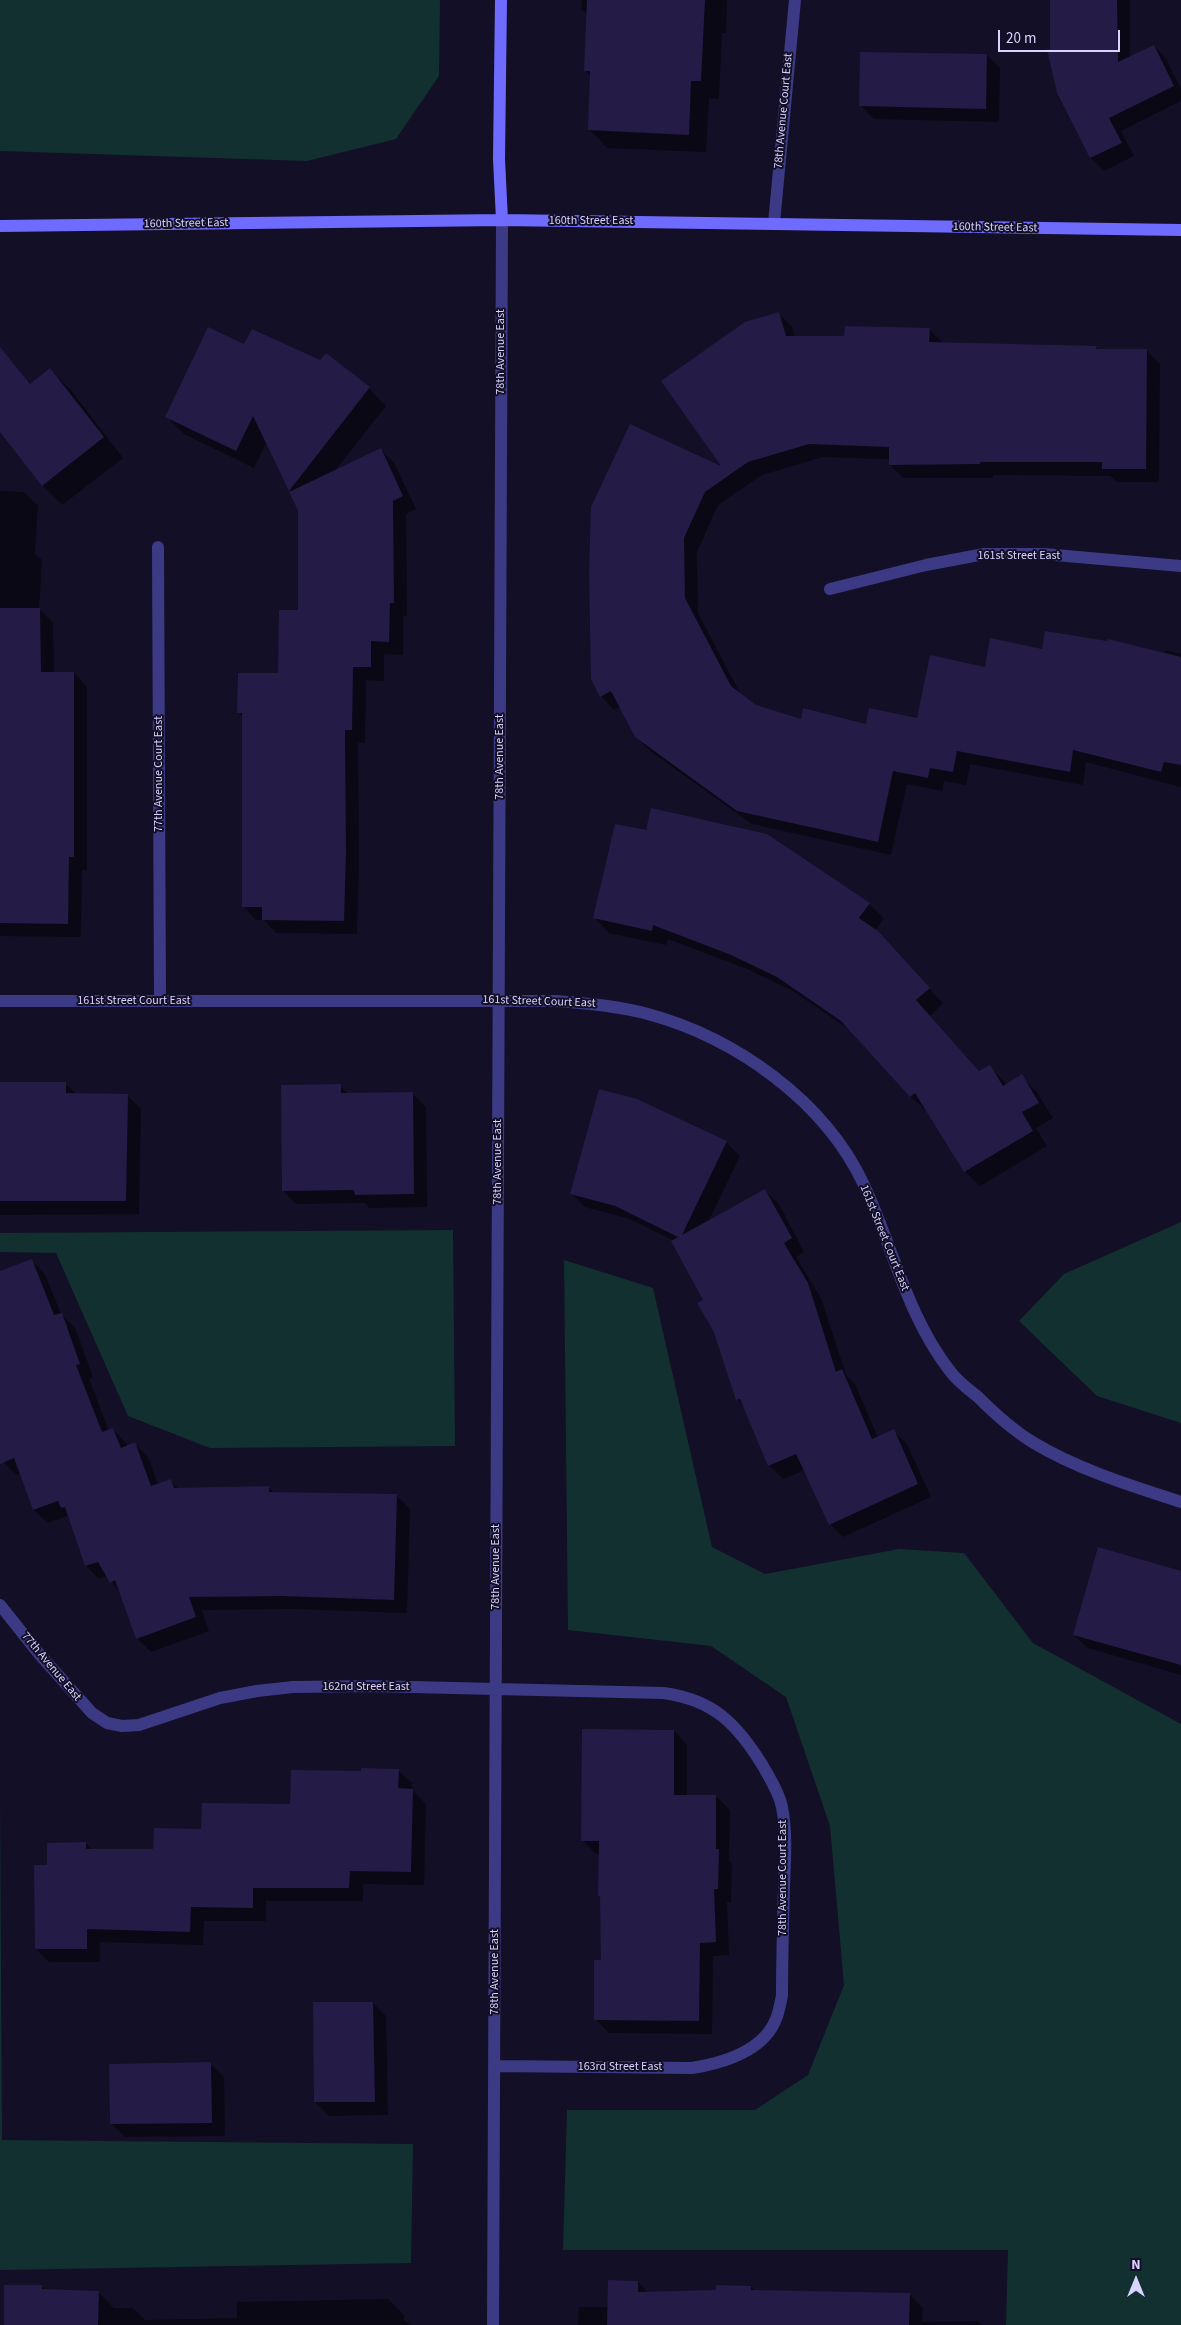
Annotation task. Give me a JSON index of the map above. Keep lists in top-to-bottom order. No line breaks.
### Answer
{"streets":{"main road":["160th Street East","78th Avenue East"],"street":["78th Avenue Court East","161st Street East","77th Avenue Court East","161st Street Court East","77th Avenue East","162nd Street East","163rd Street East"]},"crossings":[["78th Avenue Court East","160th Street East"],["78th Avenue Court East","162nd Street East"],["78th Avenue Court East","163rd Street East"],["160th Street East","78th Avenue East"],["78th Avenue East","161st Street Court East"],["78th Avenue East","162nd Street East"],["78th Avenue East","163rd Street East"],["77th Avenue Court East","161st Street Court East"],["77th Avenue East","162nd Street East"]],"scale_bar":"20 m","north":"top"}
